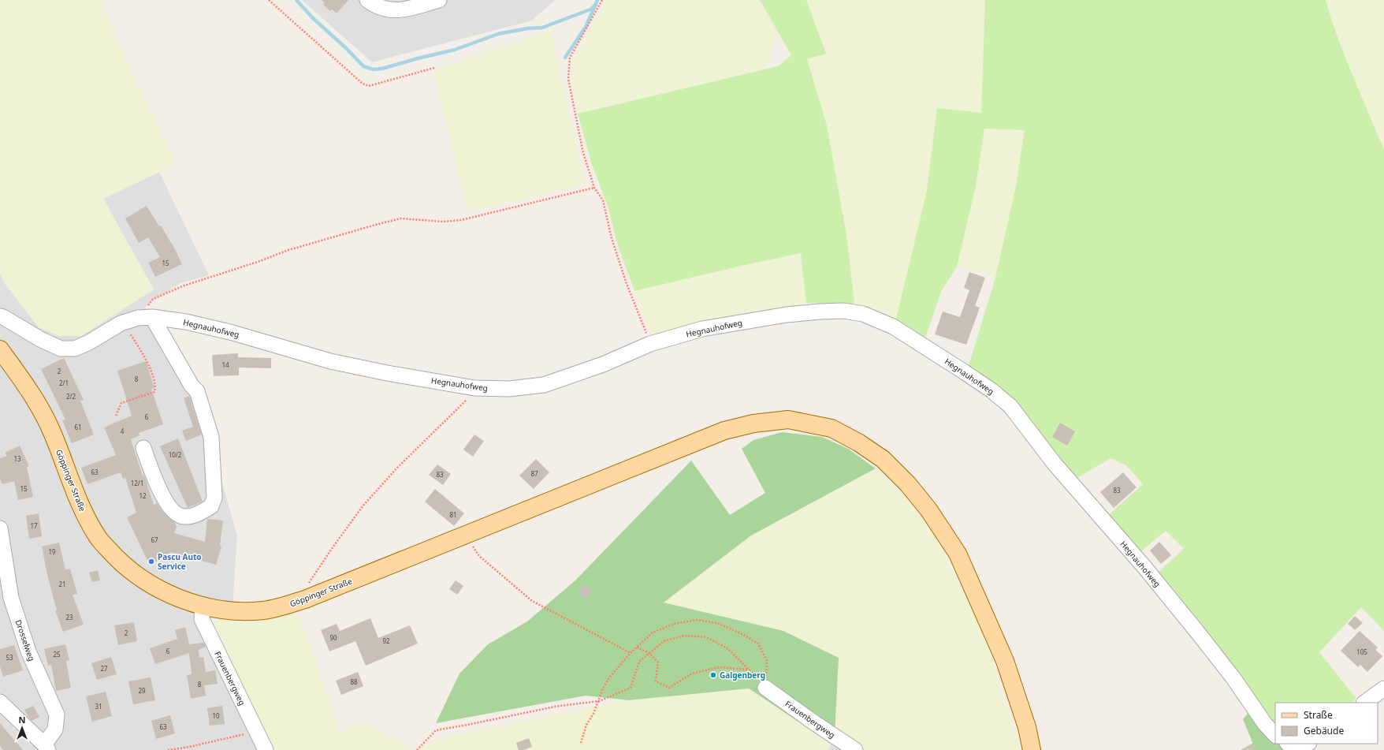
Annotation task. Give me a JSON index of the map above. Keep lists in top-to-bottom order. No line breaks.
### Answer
{"streets":{"main road":["Göppinger Straße"],"street":["Hegnauhofweg","Drosselweg","Frauenbergweg"]},"crossings":[["Göppinger Straße","Frauenbergweg"]],"places":["Pascu Auto Service","Galgenberg"],"house_numbers":["15","14","2","8","2/1","2/2","6","61","4","10/2","13","63","87","83","12/1","15","83","12","81","17","67","19","21","23","2","90","92","6","105","25","53","27","88","8","29","31","10","63"],"legend":["Straße","Gebäude"],"north":"top"}
